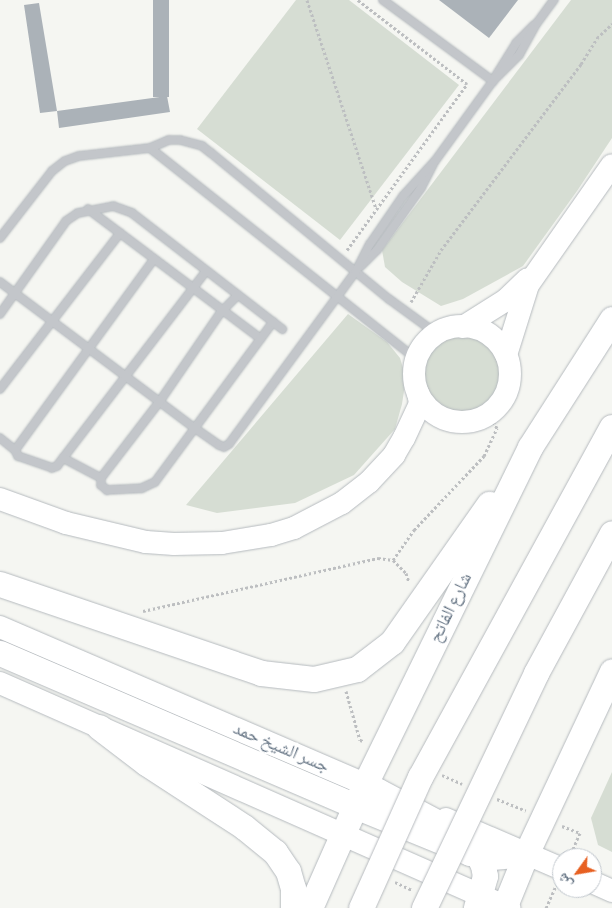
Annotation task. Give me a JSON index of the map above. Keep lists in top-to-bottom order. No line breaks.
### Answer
{"streets":{"main road":["شارع الفاتح"],"street":["جسر الشيخ حمد"]},"crossings":[["شارع الفاتح","جسر الشيخ حمد"]],"north":"bottom left"}
